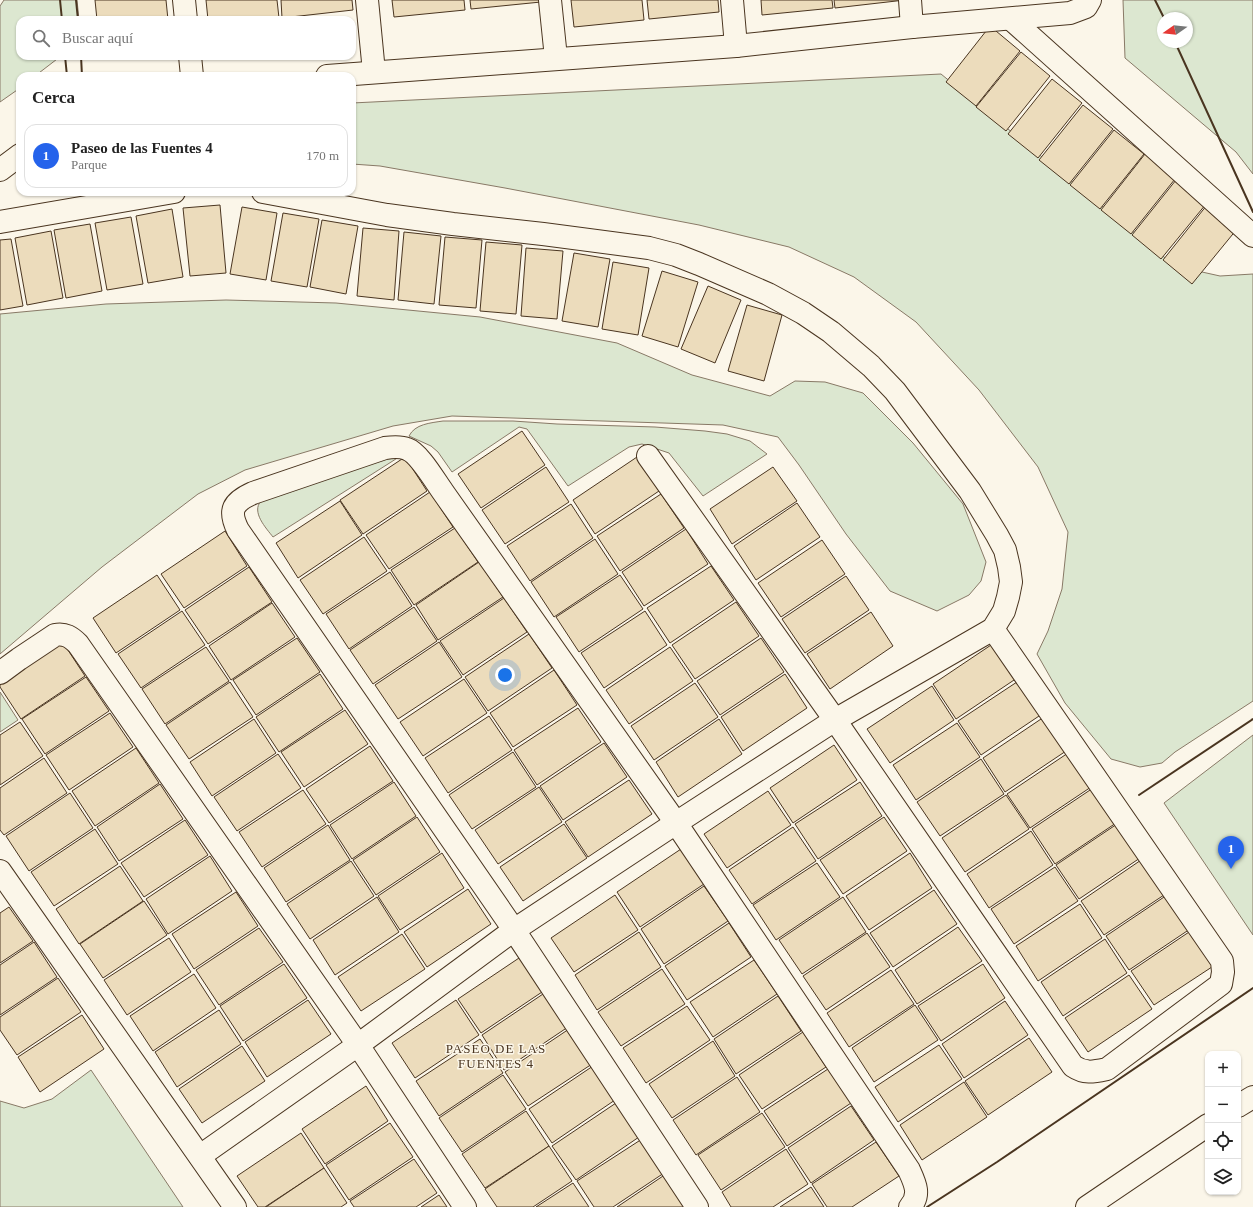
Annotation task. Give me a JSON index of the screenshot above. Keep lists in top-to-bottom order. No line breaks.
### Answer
{"districts":["PASEO DE LAS FUENTES 4"],"north":"left","page":{"search":"Buscar aquí","heading":"Cerca","list":[{"mark":"1","name":"Paseo de las Fuentes 4","note":"Parque","value":"170 m"}],"pins":"1","map_buttons":["+","−"]}}
